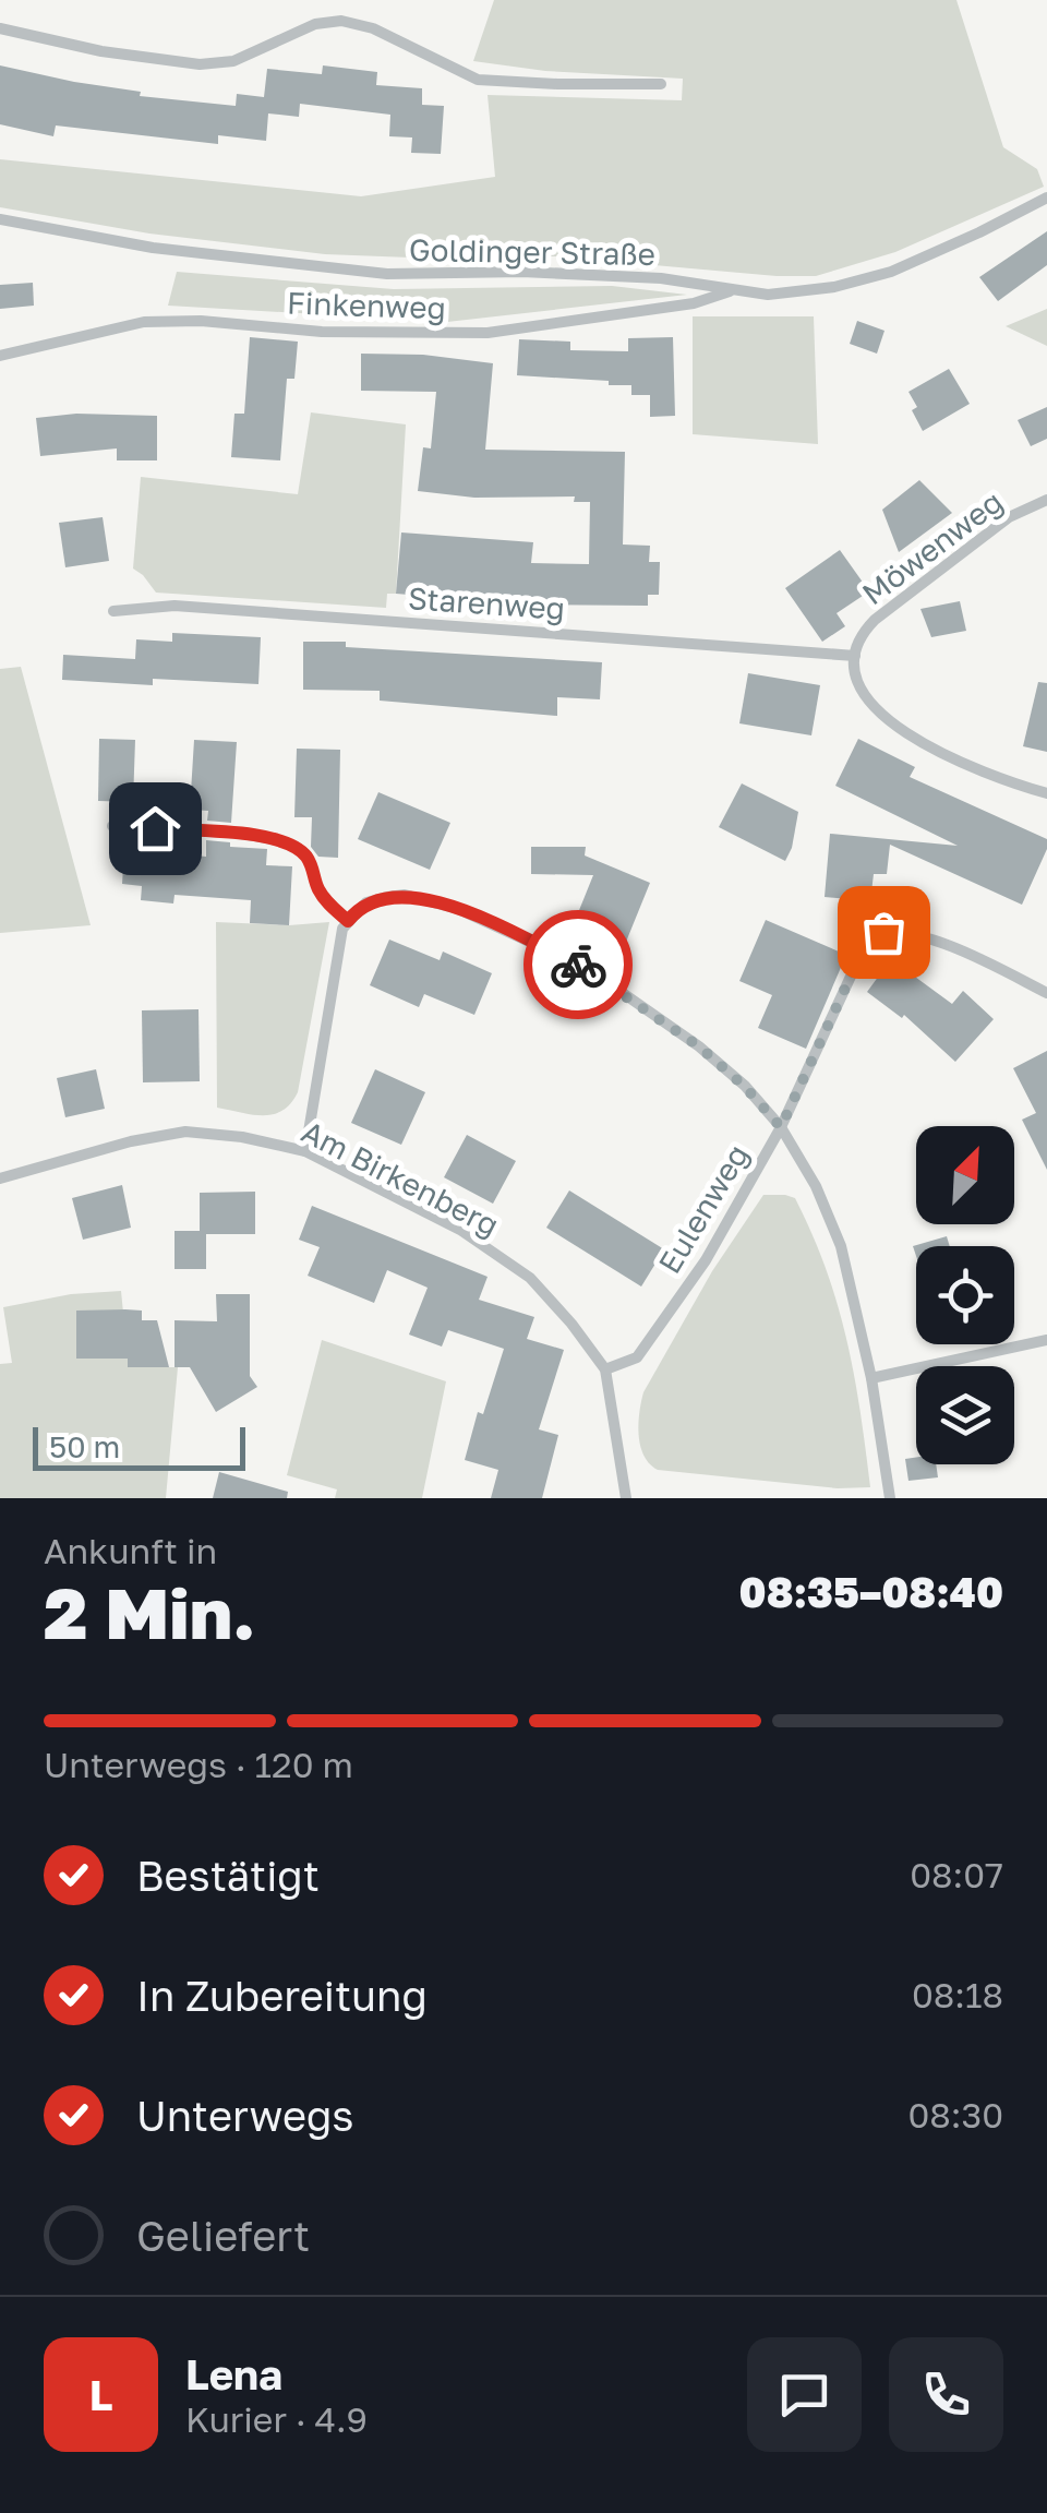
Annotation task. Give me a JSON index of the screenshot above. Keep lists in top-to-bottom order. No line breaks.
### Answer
{"streets":{"street":["Goldinger Straße","Finkenweg","Möwenweg","Starenweg","Am Birkenberg","Eulenweg"]},"crossings":[["Goldinger Straße","Finkenweg"],["Möwenweg","Starenweg"],["Am Birkenberg","Eulenweg"]],"scale_bar":"50 m","north":"top right","page":{"scale":"50 m","heading":["2 Min.","Ankunft in","08:35–08:40"],"panel":["Lena","Kurier · 4.9"],"bar":"Unterwegs · 120 m","list":[["Bestätigt","08:07"],["In Zubereitung","08:18"],["Unterwegs","08:30"],"Geliefert"],"round":"L"}}
